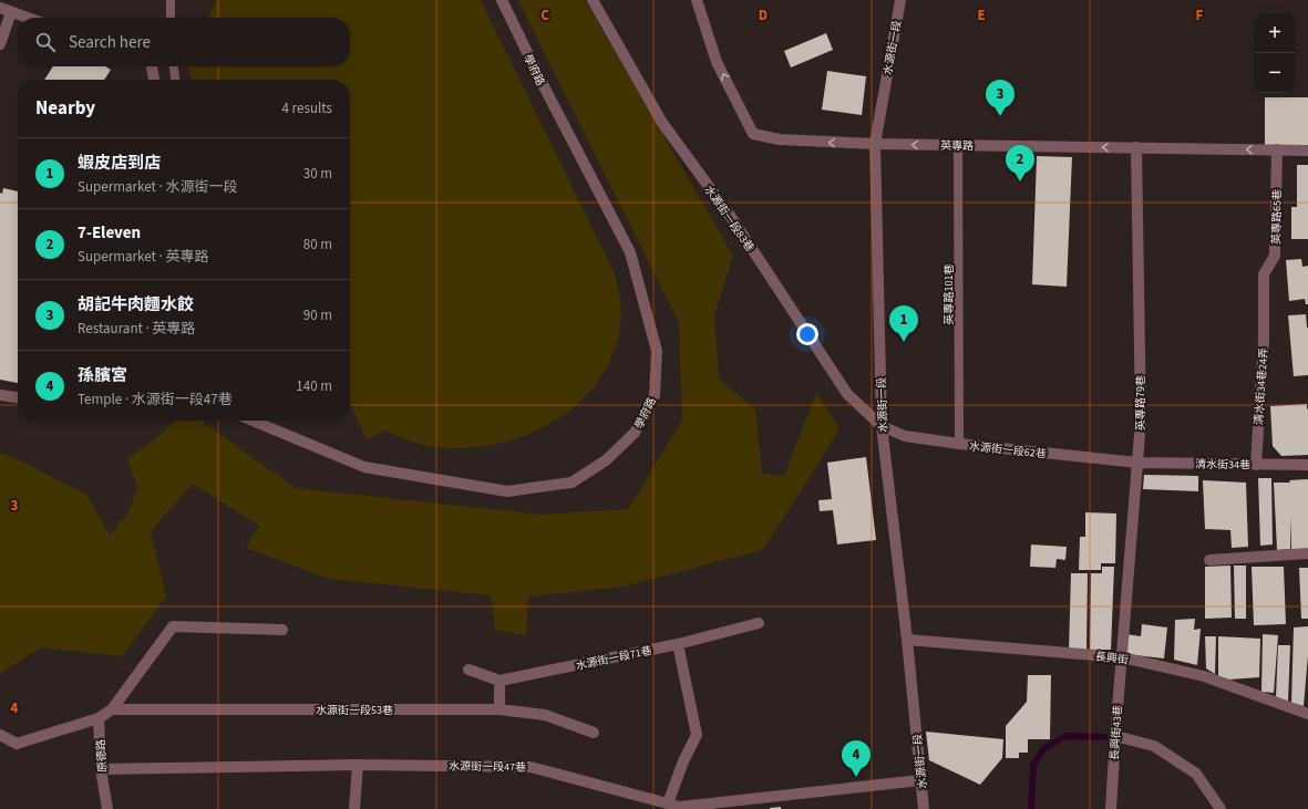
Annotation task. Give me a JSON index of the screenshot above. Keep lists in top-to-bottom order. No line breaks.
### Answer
{"streets":{"street":["水源街一段","學府路","英專路","英專路65巷","水源街一段83巷","清水街34巷24弄","英專路79巷","水源街一段62巷","清水街34巷","水源街一段71巷","長興街","水源街一段53巷","長興街43巷","原德路","水源街一段47巷"],"lane":["英專路101巷"]},"crossings":[["水源街一段","英專路"],["水源街一段","水源街一段83巷"],["水源街一段","水源街一段62巷"],["水源街一段","長興街"],["水源街一段","水源街一段47巷"],["英專路","英專路65巷"],["英專路","英專路101巷"],["英專路","英專路79巷"],["英專路65巷","清水街34巷24弄"],["水源街一段83巷","水源街一段62巷"],["英專路101巷","水源街一段62巷"],["清水街34巷24弄","清水街34巷"],["英專路79巷","水源街一段62巷"],["英專路79巷","清水街34巷"],["英專路79巷","長興街"],["英專路79巷","長興街43巷"],["水源街一段62巷","清水街34巷"],["長興街","長興街43巷"],["原德路","水源街一段47巷"]],"one_way":["英專路"],"page":{"map_buttons":["+","−"],"search":"Search here","pins":["3","2","1","4"],"heading":["Nearby","4 results"],"list":[{"mark":"1","name":"蝦皮店到店","note":"Supermarket · 水源街一段","value":"30 m"},{"mark":"2","name":"7-Eleven","note":"Supermarket · 英專路","value":"80 m"},{"mark":"3","name":"胡記牛肉麵水餃","note":"Restaurant · 英專路","value":"90 m"},{"mark":"4","name":"孫臏宮","note":"Temple · 水源街一段47巷","value":"140 m"}]},"grid":{"columns":["C","D","E","F"],"rows":["3","4"]}}
